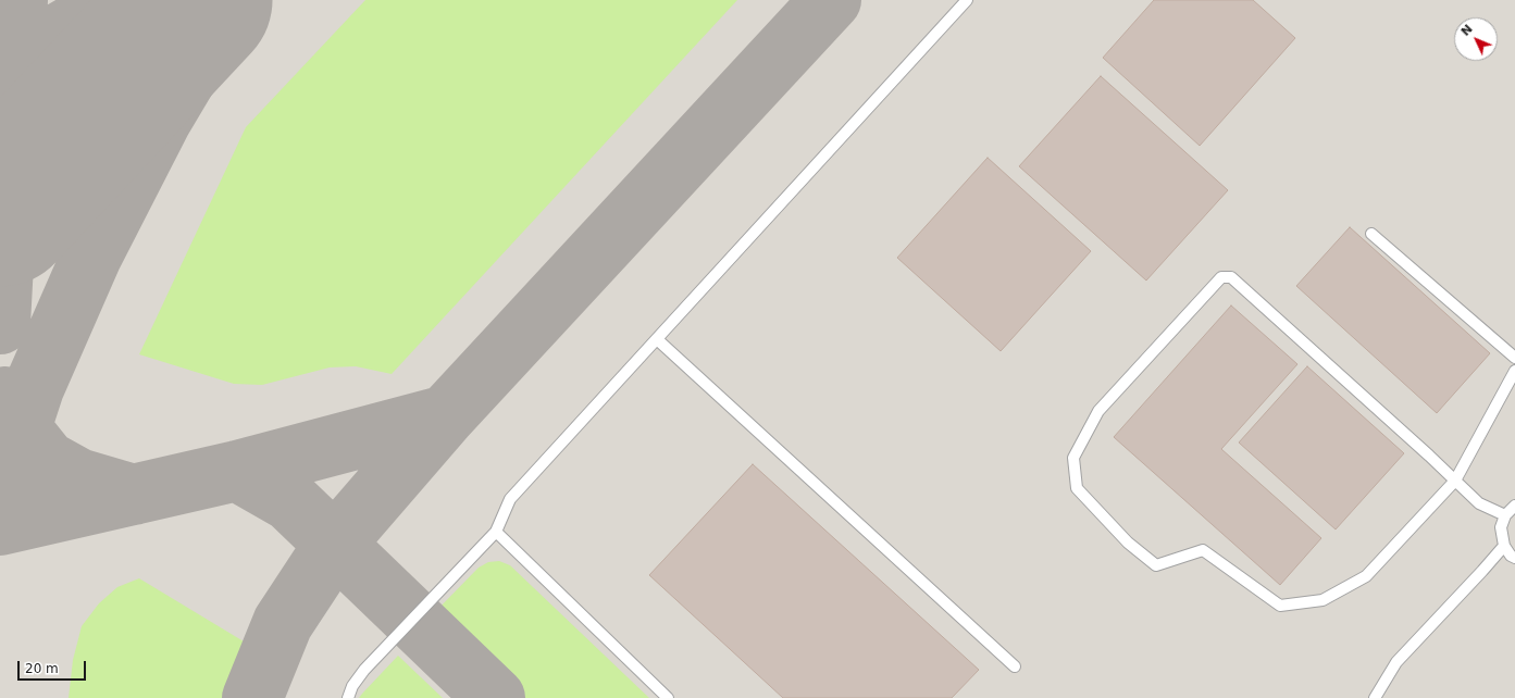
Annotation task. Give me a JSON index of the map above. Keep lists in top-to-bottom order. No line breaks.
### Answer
{"scale_bar":"20 m","north":"top left"}
